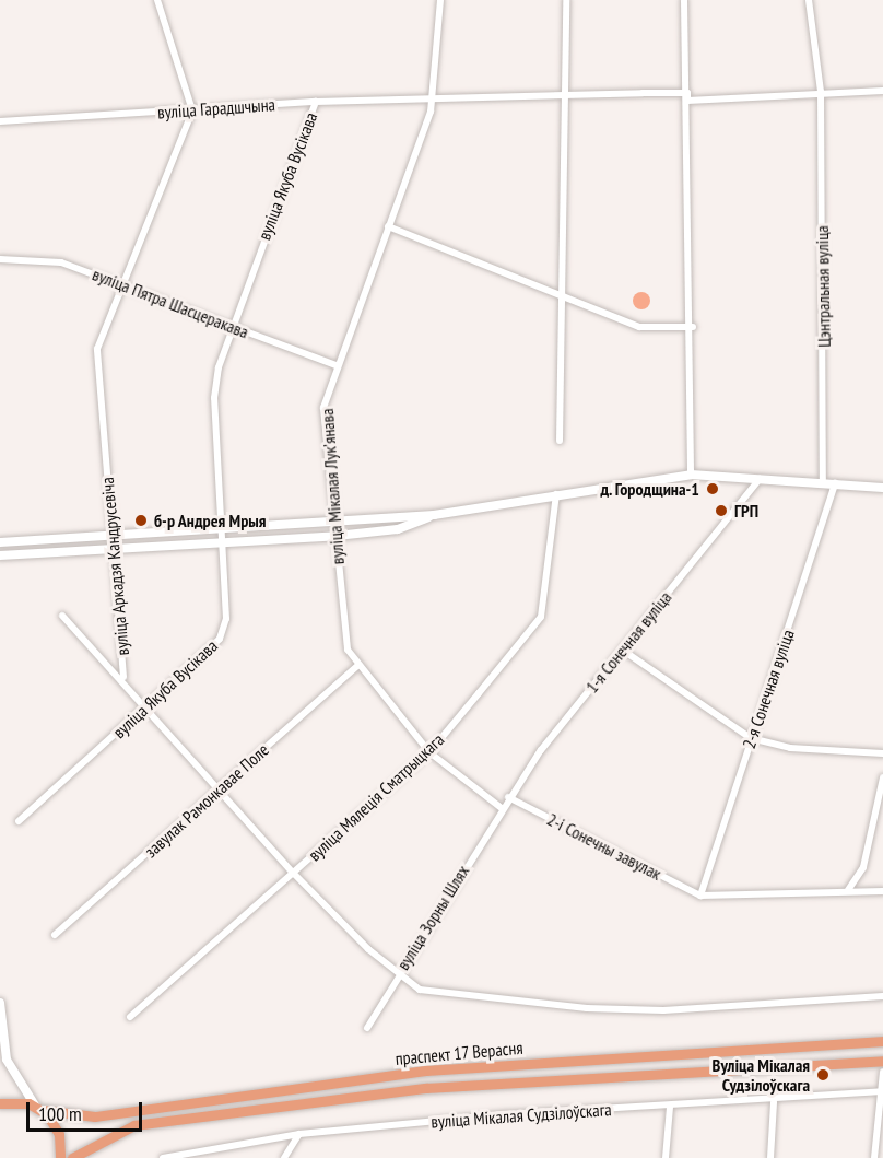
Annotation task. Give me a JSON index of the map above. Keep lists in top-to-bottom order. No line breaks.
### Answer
{"streets":{"main road":["праспект 17 Верасня"],"street":["вуліца Гарадшчына","вуліца Якуба Вусікава","Цэнтральная вуліца","вуліца Пятра Шасцеракава","вуліца Мікалая Лукʼянава","вуліца Аркадзя Кандрусевіча","1-я Сонечная вуліца","2-я Сонечная вуліца","вуліца Мялеція Сматрыцкага","завулак Рамонкавае Поле","2-і Сонечны завулак","вуліца Зорны Шлях","вуліца Мікалая Судзілоўскага"]},"crossings":[["вуліца Гарадшчына","вуліца Якуба Вусікава"],["вуліца Гарадшчына","вуліца Мікалая Лукʼянава"],["вуліца Гарадшчына","вуліца Аркадзя Кандрусевіча"],["вуліца Якуба Вусікава","вуліца Пятра Шасцеракава"],["вуліца Якуба Вусікава","вуліца Аркадзя Кандрусевіча"],["вуліца Пятра Шасцеракава","вуліца Мікалая Лукʼянава"],["вуліца Пятра Шасцеракава","вуліца Аркадзя Кандрусевіча"],["вуліца Мікалая Лукʼянава","1-я Сонечная вуліца"],["вуліца Мікалая Лукʼянава","вуліца Мялеція Сматрыцкага"],["вуліца Мікалая Лукʼянава","завулак Рамонкавае Поле"],["вуліца Мікалая Лукʼянава","вуліца Зорны Шлях"],["вуліца Аркадзя Кандрусевіча","вуліца Мялеція Сматрыцкага"],["вуліца Аркадзя Кандрусевіча","завулак Рамонкавае Поле"],["вуліца Аркадзя Кандрусевіча","вуліца Зорны Шлях"],["1-я Сонечная вуліца","2-і Сонечны завулак"],["1-я Сонечная вуліца","вуліца Зорны Шлях"],["2-я Сонечная вуліца","2-і Сонечны завулак"]],"places":["д. Городщина-1","ГРП","б-р Андрея Мрыя","Вуліца Мікалая Судзілоўскага"],"scale_bar":"100 m"}
